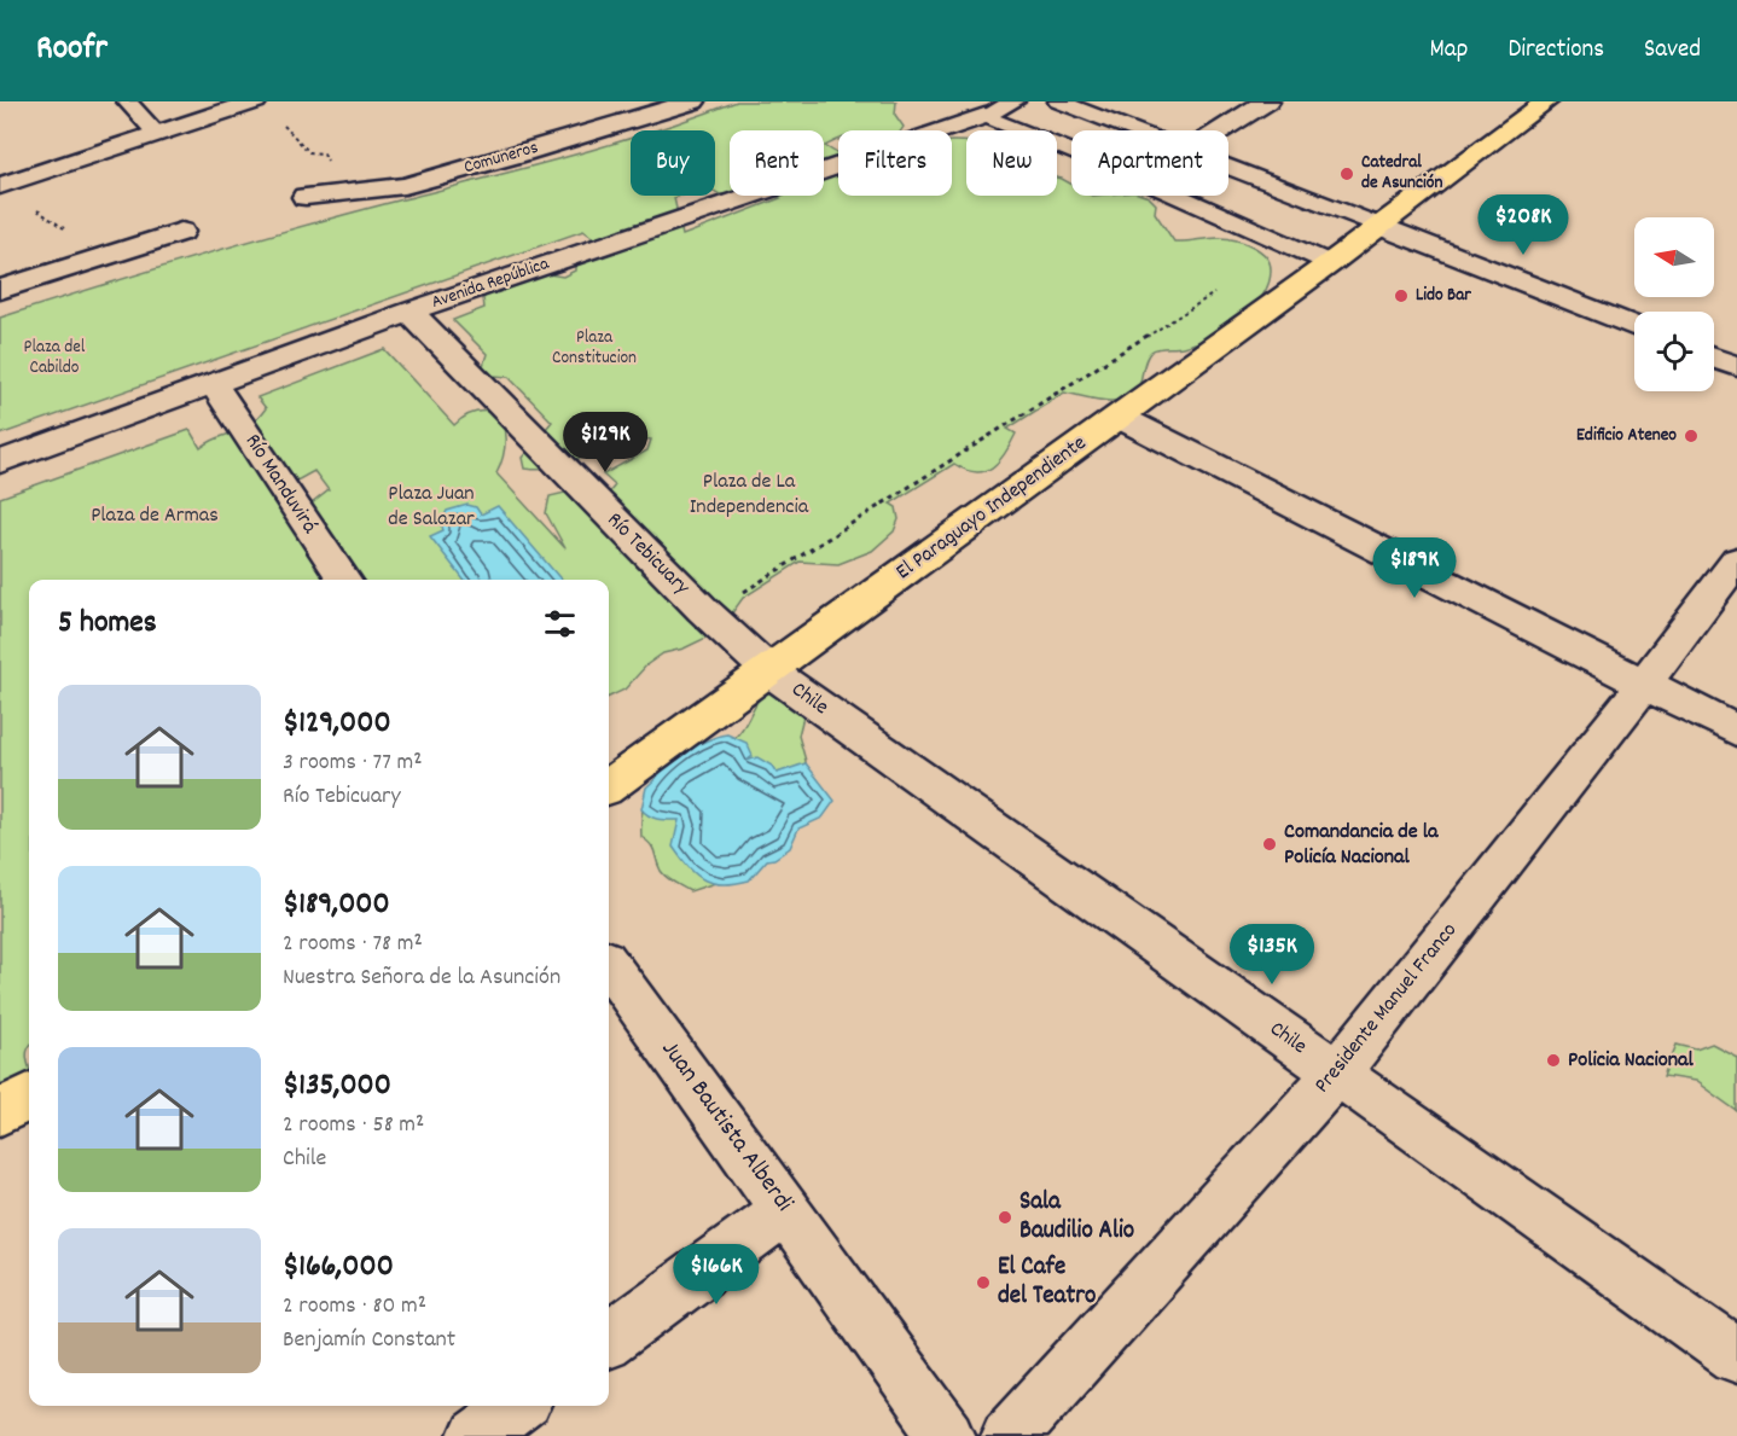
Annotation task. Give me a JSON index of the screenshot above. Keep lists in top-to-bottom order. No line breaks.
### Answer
{"streets":{"highway":["El Paraguayo Independiente"],"street":["Comuneros","Avenida República","Río Manduvirá","Río Tebicuary","Chile","Presidente Manuel Franco","Juan Bautista Alberdi"]},"crossings":[["Avenida República","Río Manduvirá"],["Avenida República","Río Tebicuary"],["El Paraguayo Independiente","Río Tebicuary"],["El Paraguayo Independiente","Chile"],["Río Tebicuary","Chile"],["Chile","Presidente Manuel Franco"]],"parks":["Plaza Constitucion","Plaza del Cabildo","Plaza de La Independencia","Plaza Juan de Salazar","Plaza de Armas"],"places":["Catedral de Asunción","Lido Bar","Edificio Ateneo","Comandancia de la Policía Nacional","Policia Nacional","Sala Baudilio Alio","El Cafe del Teatro"],"north":"left","page":{"header":"Roofr","nav":["Map","Directions","Saved"],"chip":["Buy","Rent","Filters","New","Apartment"],"price":["$208K","$129K","$189K","$135K","$166K"],"heading":"5 homes","list":[{"name":"$129,000","note":"3 rooms · 77 m² · Río Tebicuary"},{"name":"$189,000","note":"2 rooms · 78 m² · Nuestra Señora de la Asunción"},{"name":"$135,000","note":"2 rooms · 58 m² · Chile"},{"name":"$166,000","note":"2 rooms · 80 m² · Benjamín Constant"}]}}
